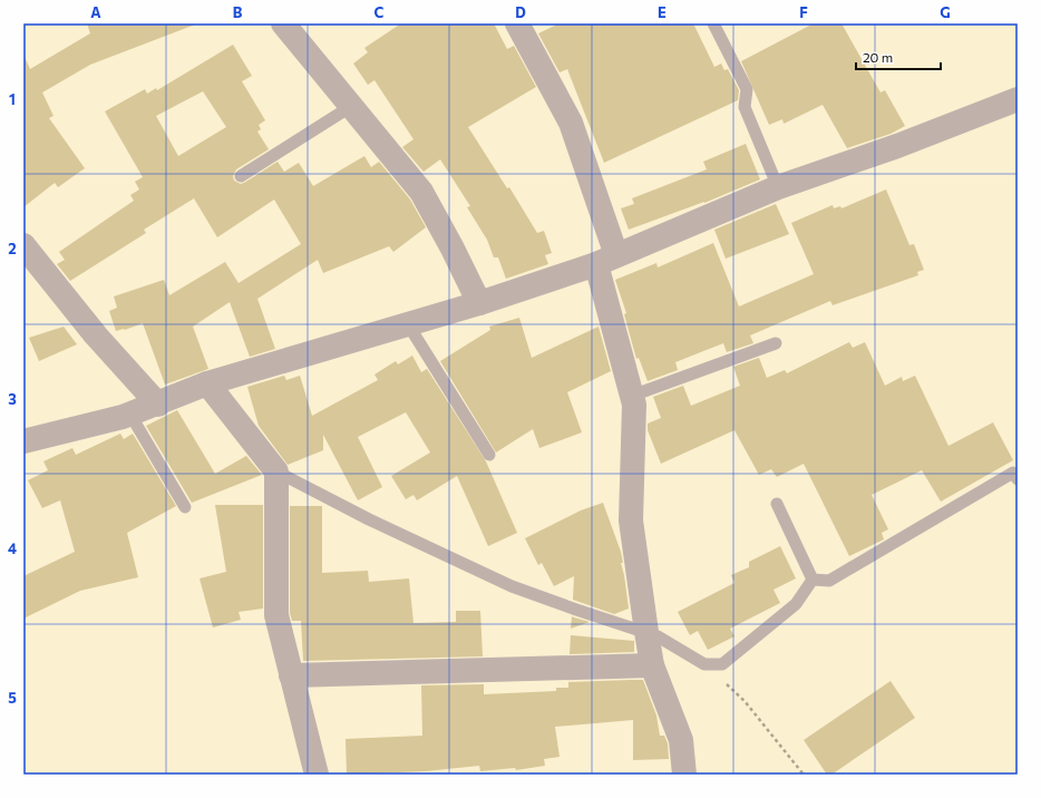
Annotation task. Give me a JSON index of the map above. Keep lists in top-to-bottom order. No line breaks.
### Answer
{"scale_bar":"20 m","grid":{"columns":["A","B","C","D","E","F","G"],"rows":["1","2","3","4","5"]}}
